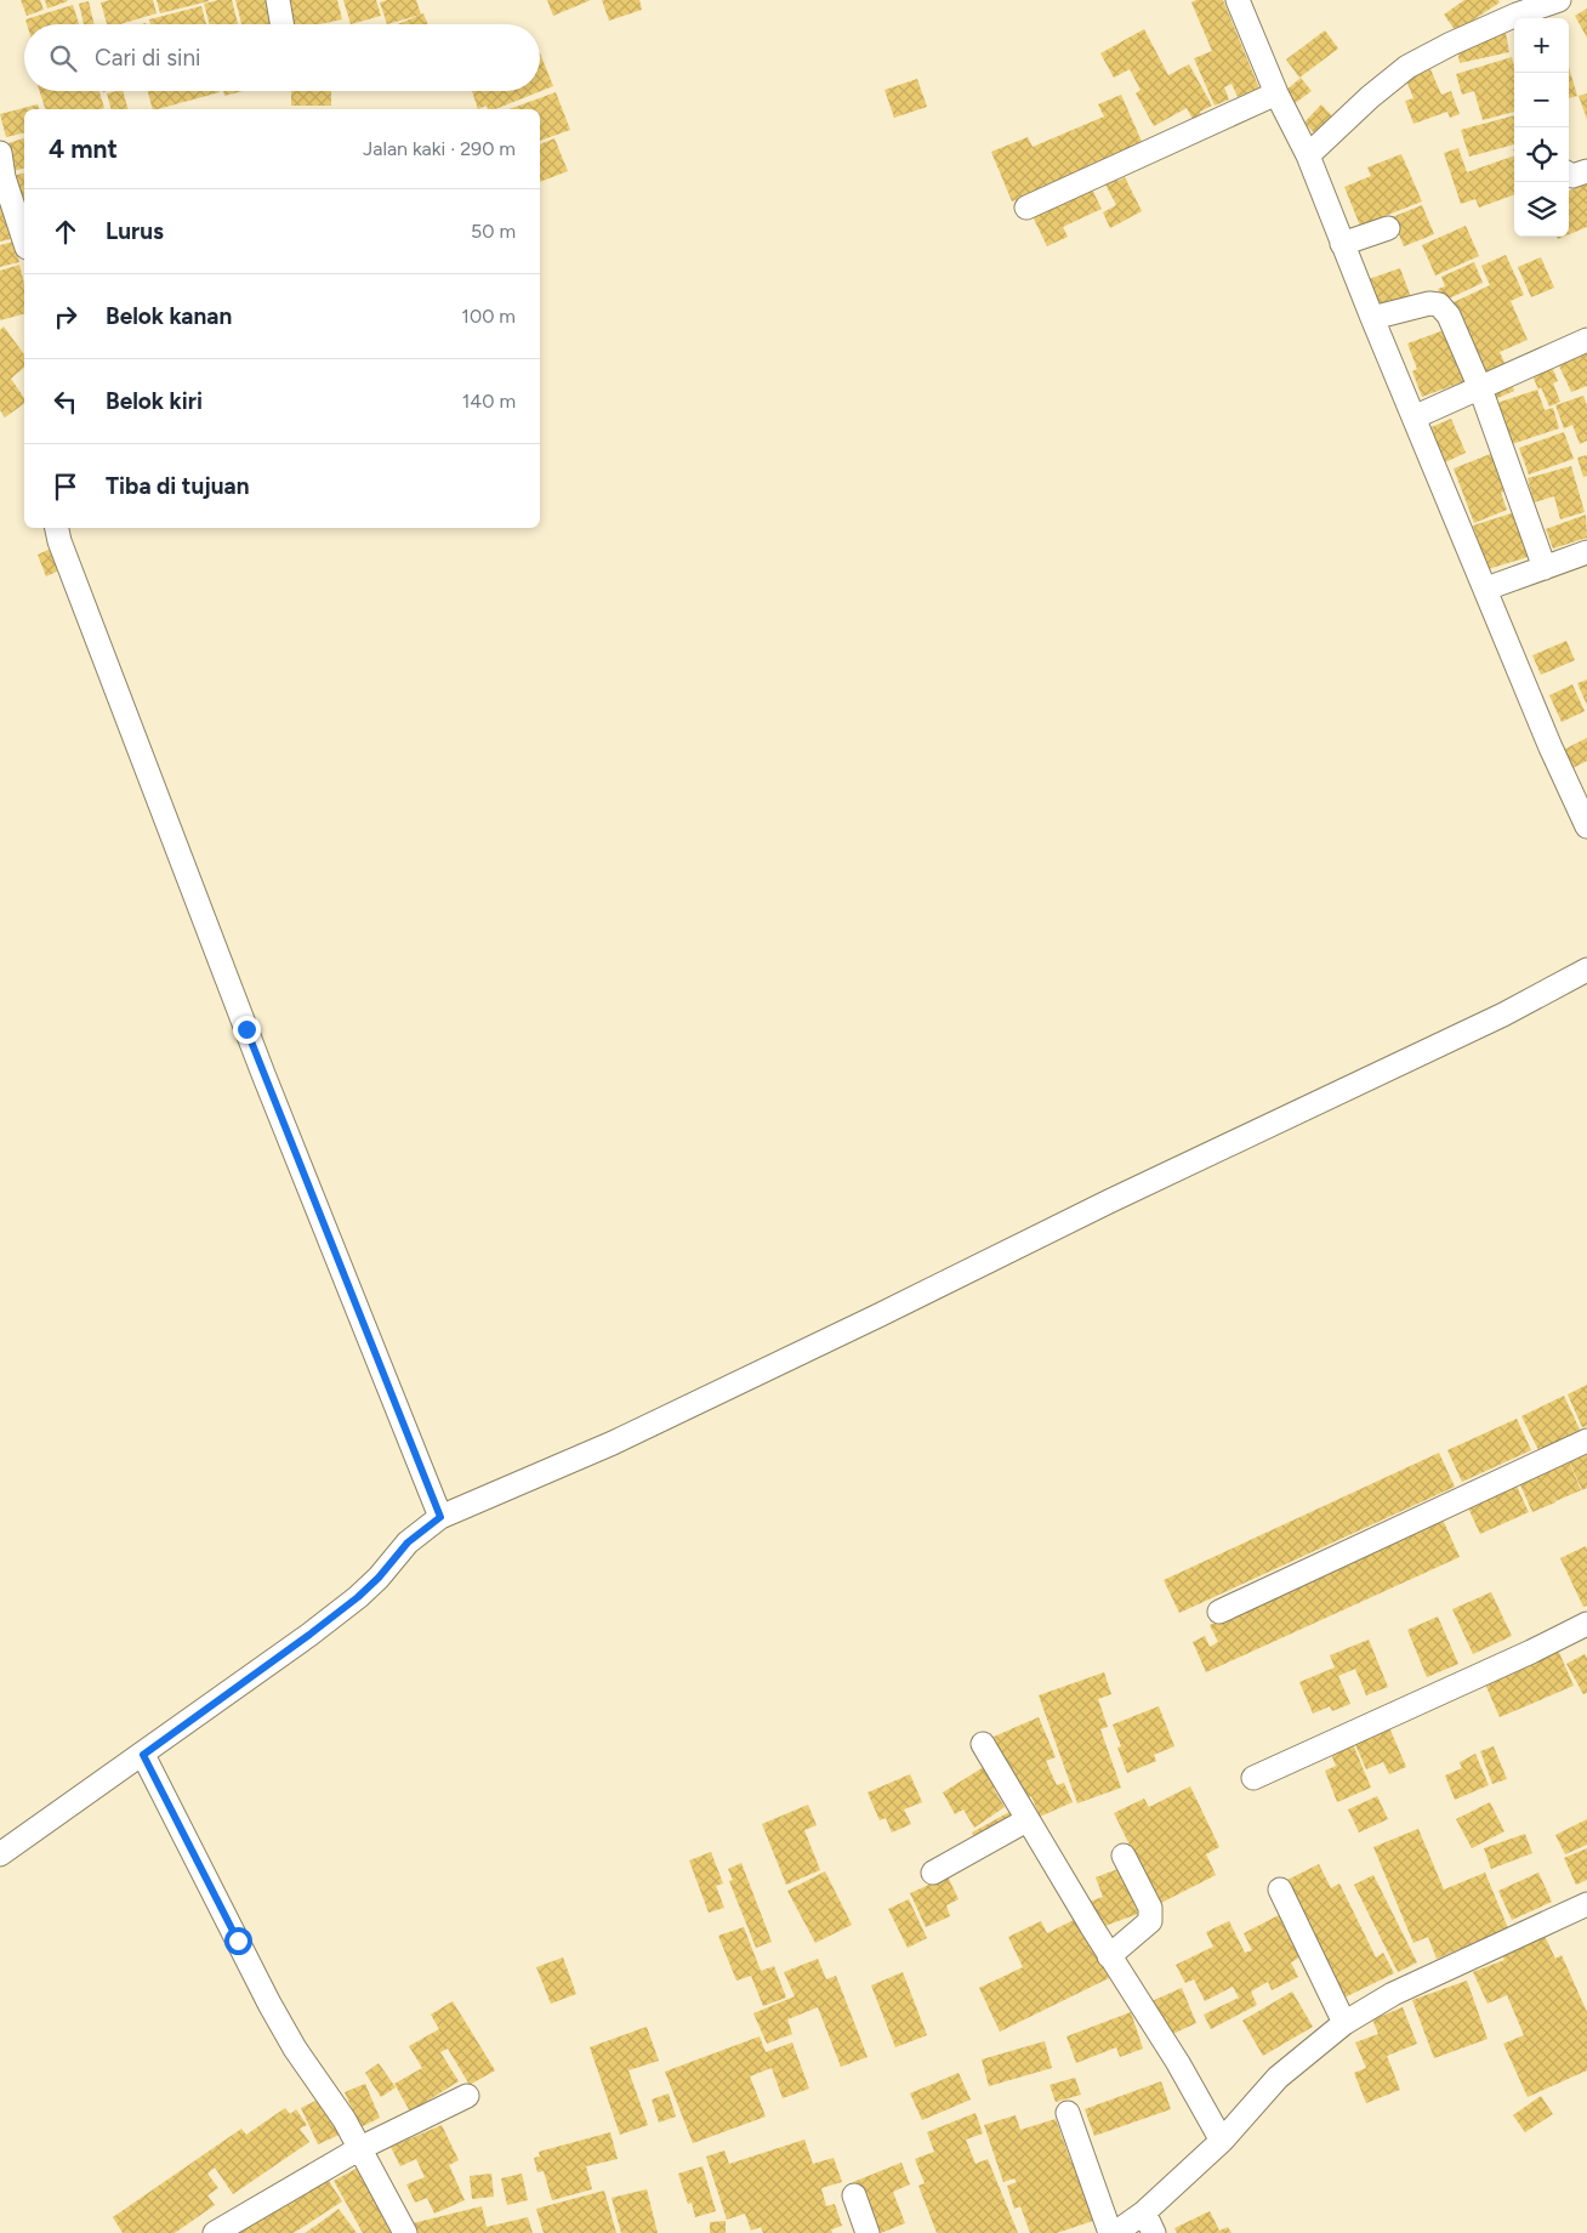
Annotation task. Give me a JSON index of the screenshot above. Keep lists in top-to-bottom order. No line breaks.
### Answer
{"page":{"map_buttons":["+","−"],"search":"Cari di sini","heading":["4 mnt","Jalan kaki · 290 m"],"list":[["Lurus","50 m"],["Belok kanan","100 m"],["Belok kiri","140 m"],"Tiba di tujuan"]}}
